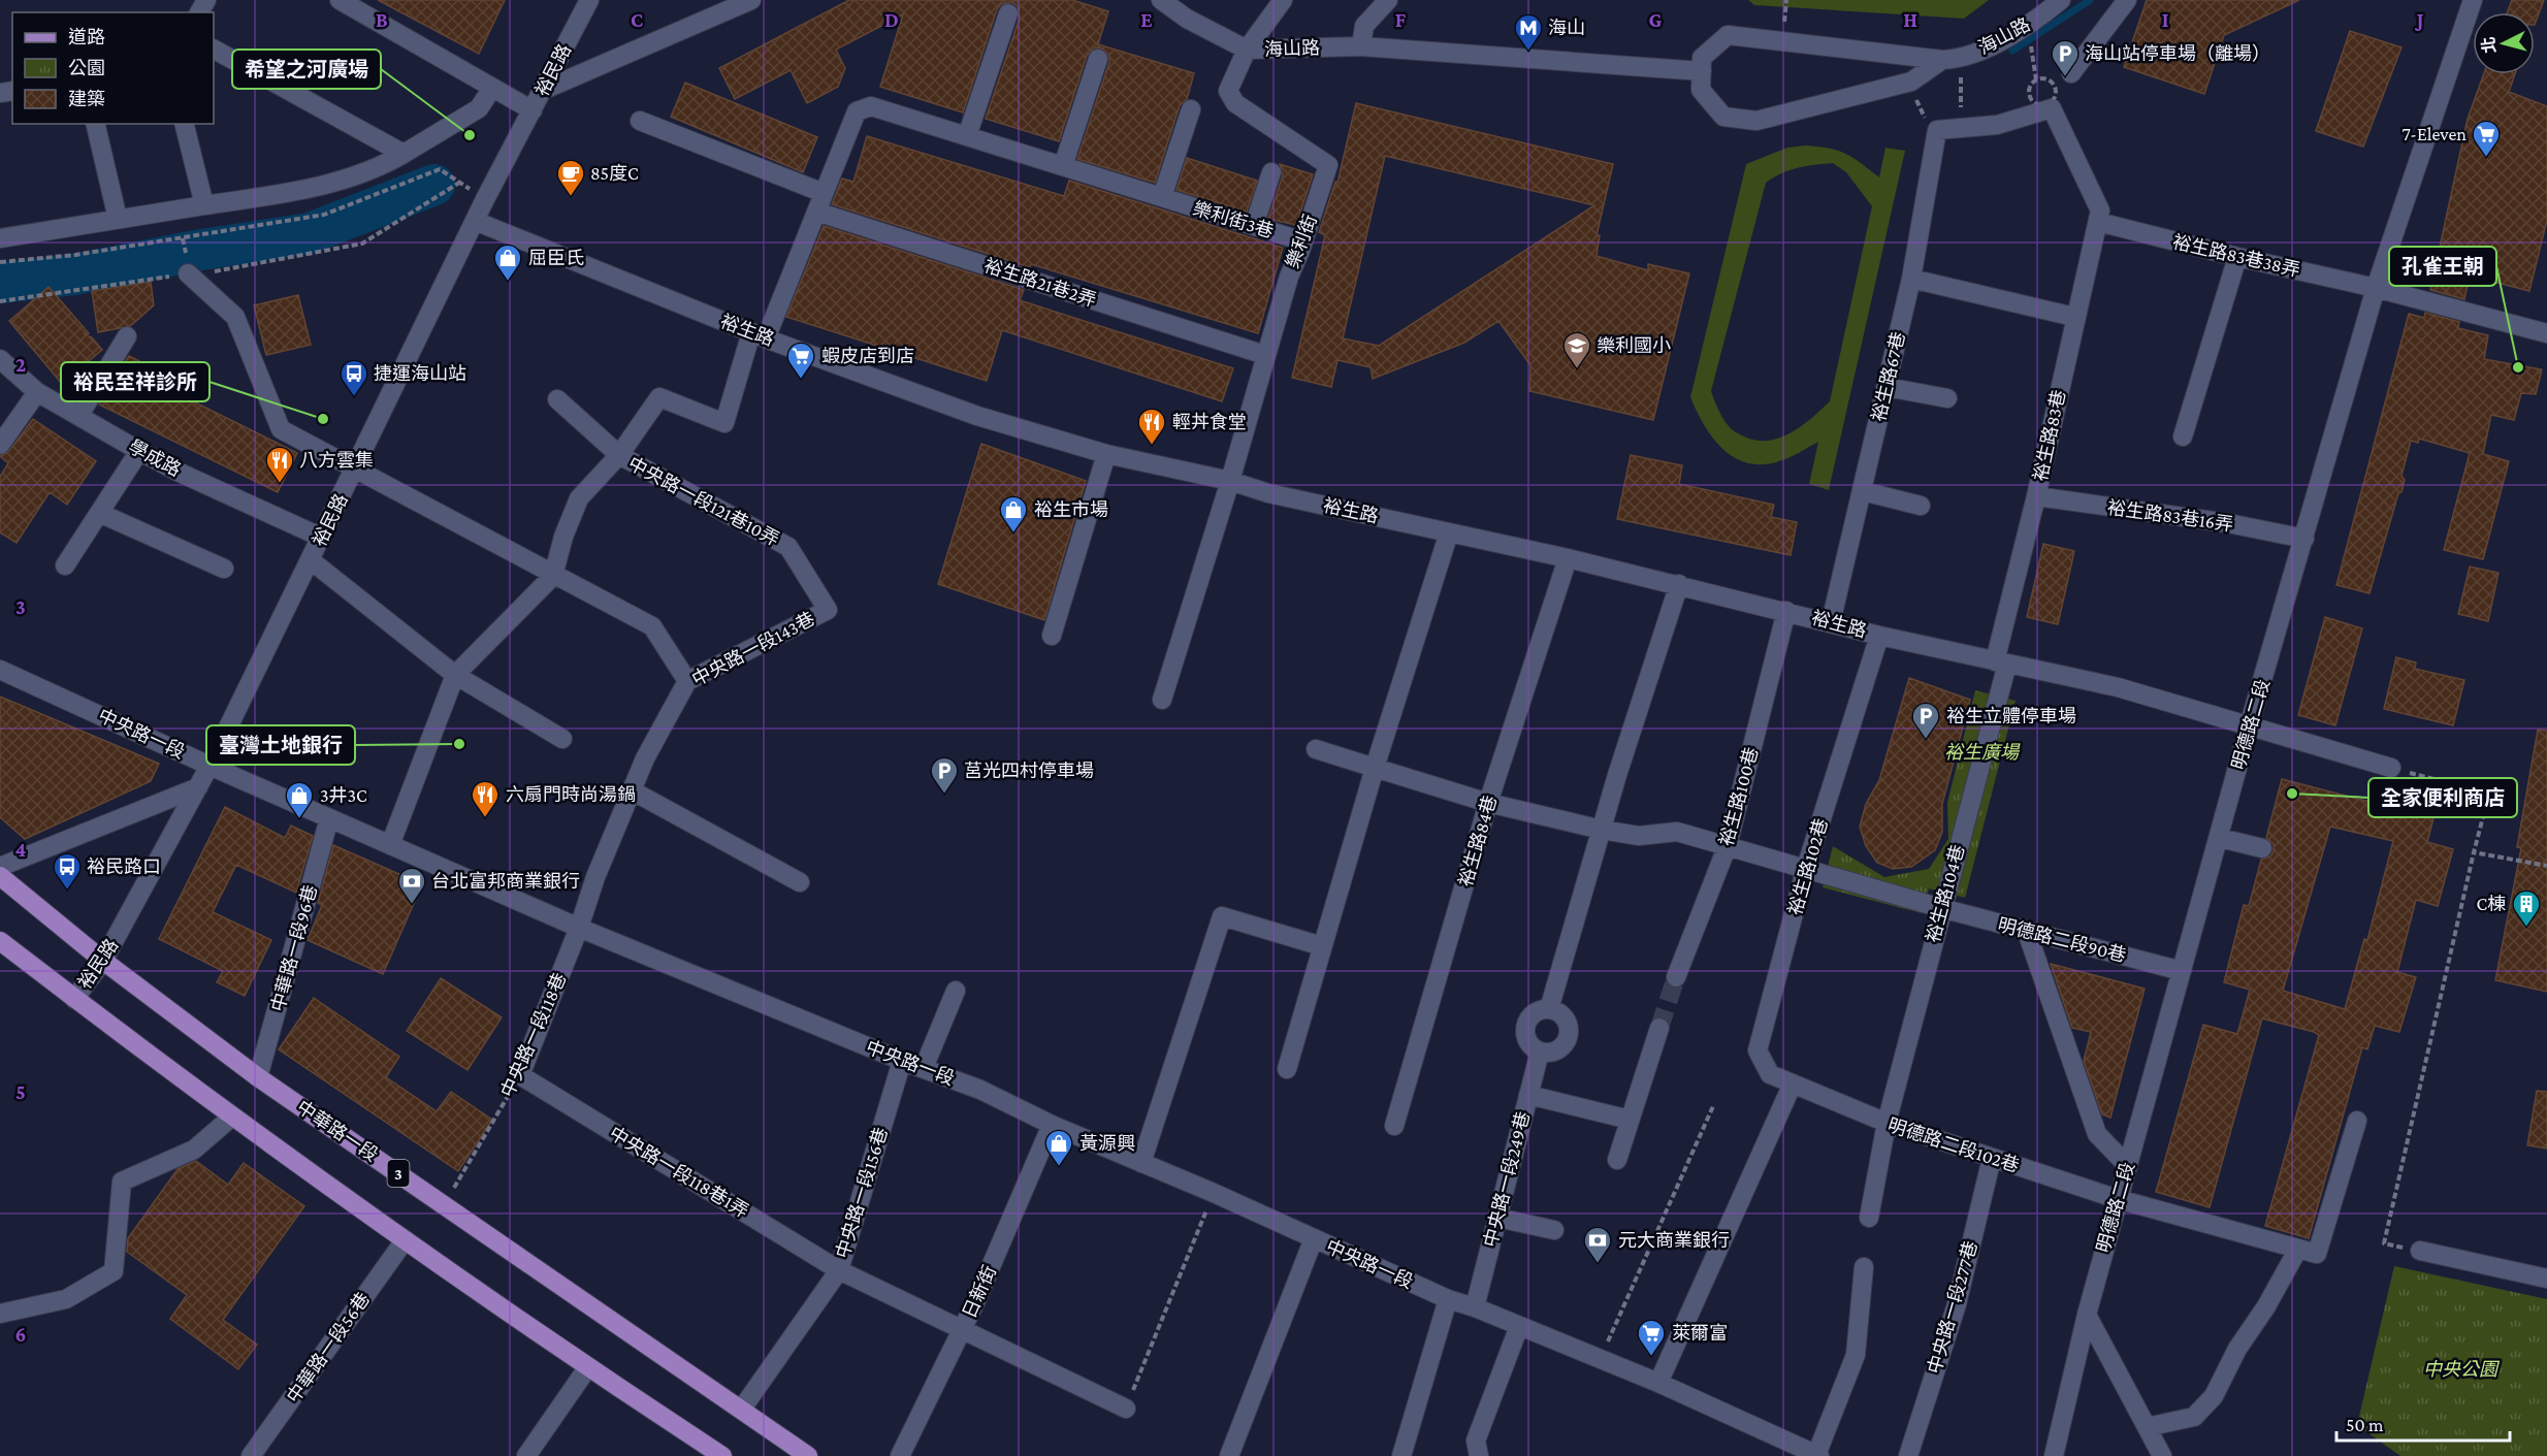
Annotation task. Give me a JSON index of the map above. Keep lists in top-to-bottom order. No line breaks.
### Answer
{"streets":{"main road":["中華路一段","3"],"street":["海山路","裕民路","樂利街3巷","樂利街","裕生路83巷38弄","裕生路21巷2弄","裕生路","裕生路67巷","裕生路83巷","學成路","中央路一段121巷10弄","裕生路83巷16弄","中央路一段143巷","明德路二段","中央路一段","裕生路100巷","裕生路84巷","裕生路102巷","裕生路104巷","明德路二段90巷","中華路一段96巷","中央路一段118巷","明德路二段102巷","中央路一段118巷1弄","中央路一段249巷","中央路一段156巷","日新街","中央路一段277巷","中華路一段56巷"]},"crossings":[["海山路","樂利街"],["裕民路","裕生路"],["裕民路","學成路"],["裕民路","中央路一段"],["裕民路","中華路一段"],["樂利街3巷","樂利街"],["樂利街","裕生路21巷2弄"],["樂利街","裕生路"],["裕生路83巷38弄","裕生路83巷"],["裕生路83巷38弄","明德路二段"],["裕生路","裕生路67巷"],["裕生路","裕生路83巷"],["裕生路","明德路二段"],["裕生路","裕生路100巷"],["裕生路","裕生路84巷"],["裕生路","裕生路102巷"],["裕生路","裕生路104巷"],["裕生路83巷","裕生路83巷16弄"],["裕生路83巷","裕生路104巷"],["中央路一段121巷10弄","中央路一段143巷"],["裕生路83巷16弄","明德路二段"],["中央路一段143巷","中央路一段"],["中央路一段143巷","中央路一段118巷"],["明德路二段","明德路二段90巷"],["明德路二段","明德路二段102巷"],["中央路一段","中華路一段96巷"],["中央路一段","中央路一段118巷"],["中央路一段","中央路一段249巷"],["中央路一段","中央路一段156巷"],["中央路一段","日新街"],["裕生路100巷","明德路二段90巷"],["裕生路84巷","明德路二段90巷"],["裕生路102巷","明德路二段90巷"],["裕生路102巷","明德路二段102巷"],["裕生路104巷","明德路二段90巷"],["裕生路104巷","明德路二段102巷"],["中華路一段96巷","中華路一段"],["中央路一段118巷","中華路一段"],["中央路一段118巷","中央路一段118巷1弄"],["中華路一段","中央路一段156巷"],["明德路二段102巷","中央路一段277巷"],["中央路一段118巷1弄","中央路一段156巷"],["中央路一段118巷1弄","日新街"]],"parks":["裕生廣場","中央公園"],"places":{"metro station":["海山"],"parking":["海山站停車場（離場）","裕生立體停車場","莒光四村停車場"],"other":["希望之河廣場","孔雀王朝","裕民至祥診所","臺灣土地銀行","全家便利商店"],"supermarket":["7-Eleven","蝦皮店到店","萊爾富"],"cafe":["85度C"],"shop":["屈臣氏","裕生市場","3井3C","黃源興"],"school or university":["樂利國小"],"bus stop":["捷運海山站","裕民路口"],"restaurant":["輕丼食堂","八方雲集","六扇門時尚湯鍋"],"bank":["台北富邦商業銀行","元大商業銀行"],"building":["C棟"]},"legend":["道路","公園","建築"],"scale_bar":"50 m","north":"left","grid":{"columns":["B","C","D","E","F","G","H","I","J"],"rows":["2","3","4","5","6"]}}
